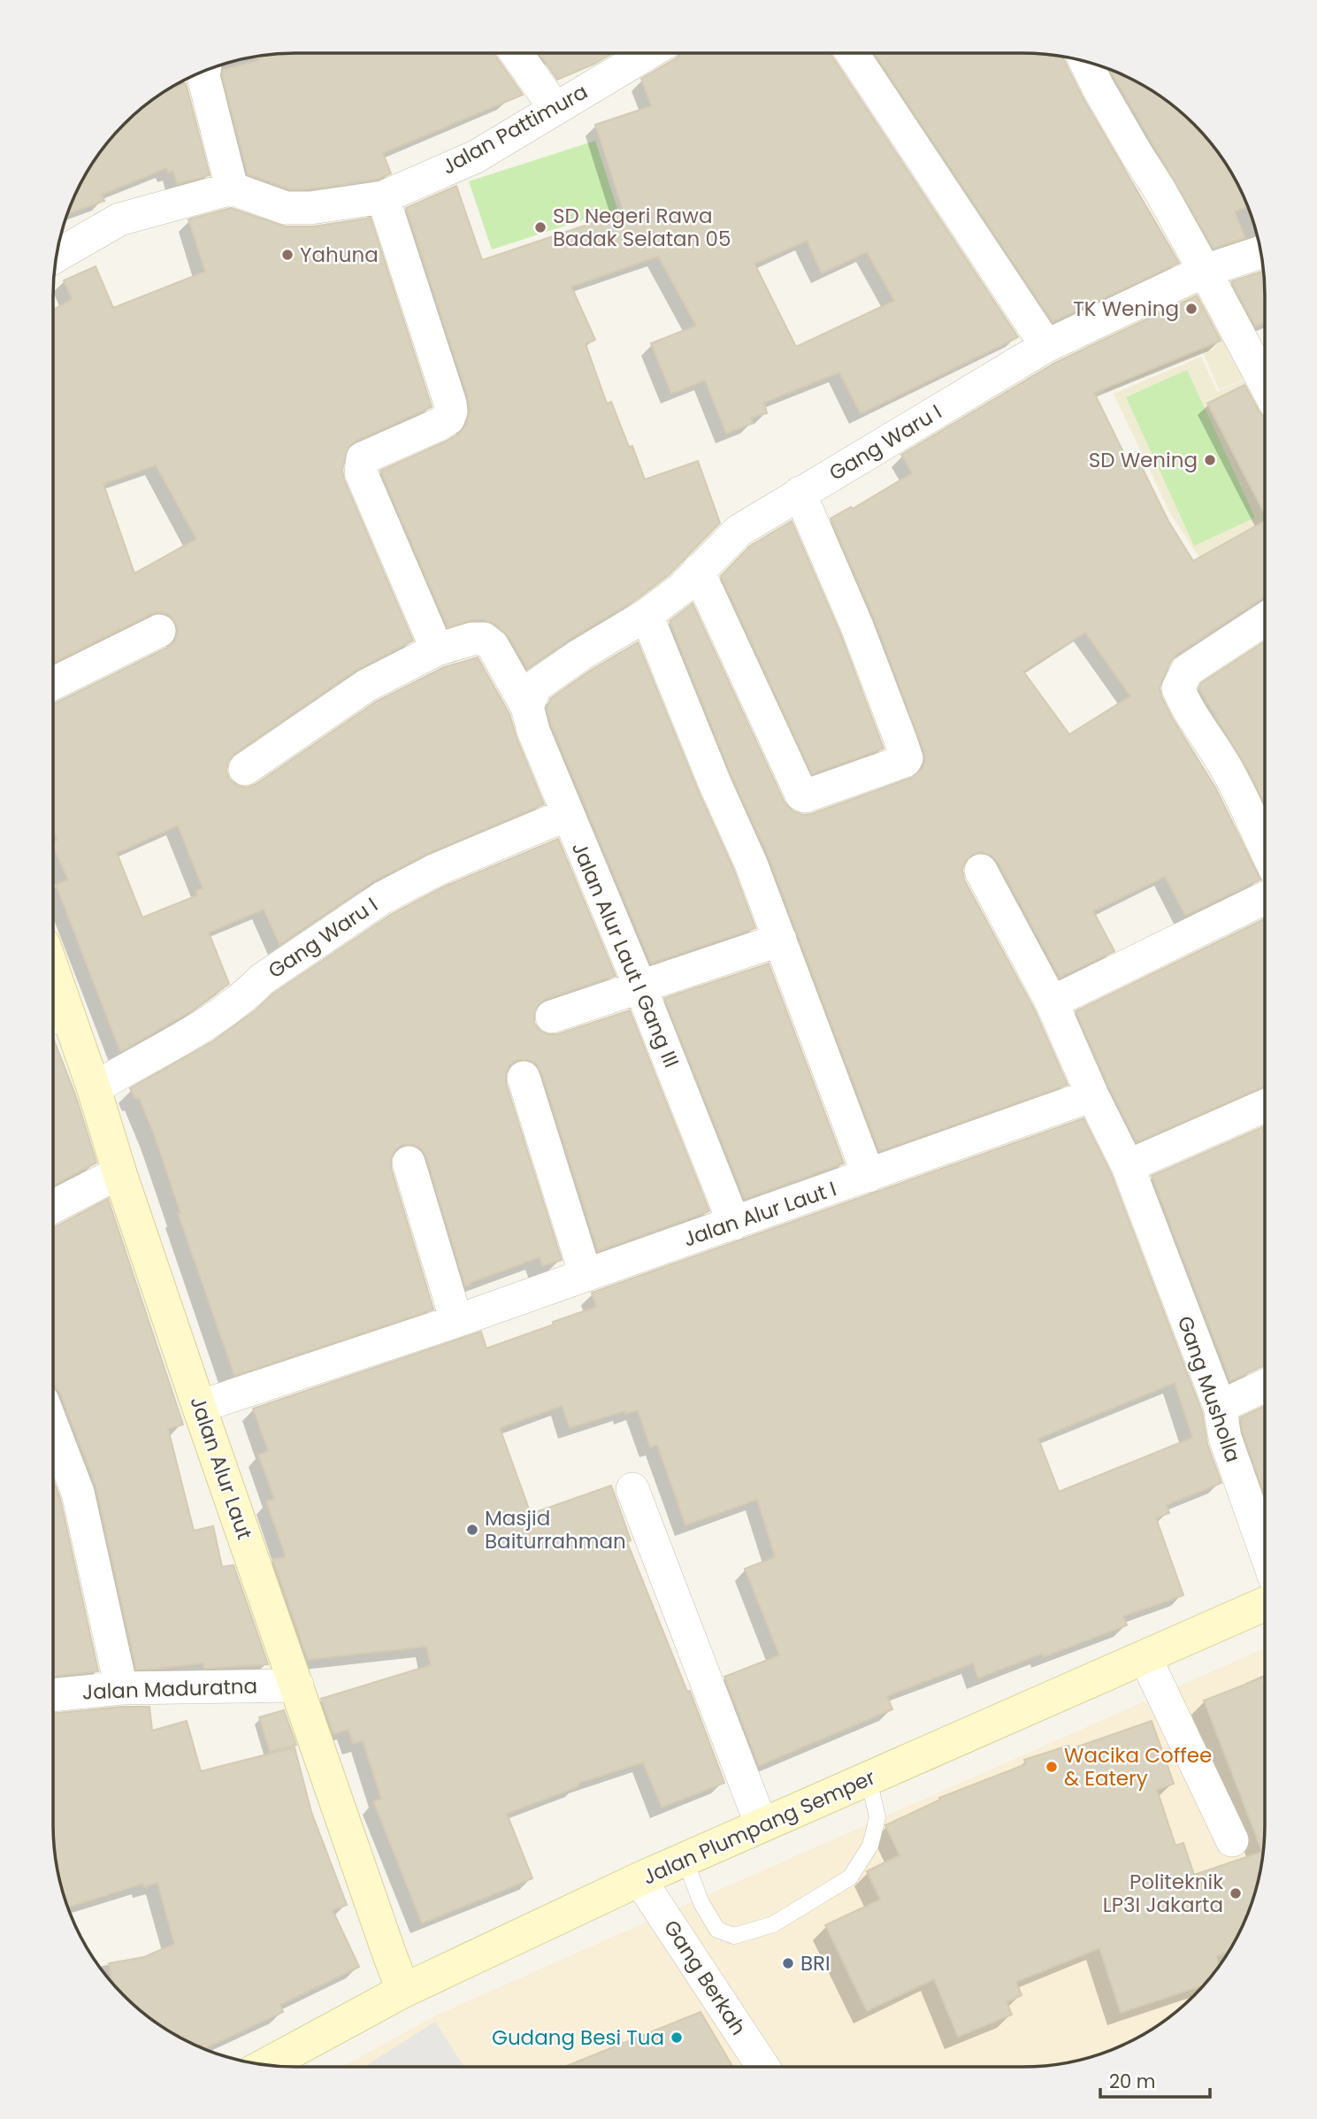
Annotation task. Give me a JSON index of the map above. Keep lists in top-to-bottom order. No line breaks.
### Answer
{"streets":{"main road":["Jalan Alur Laut","Jalan Plumpang Semper"],"street":["Jalan Pattimura","Gang Waru I","Jalan Alur Laut I Gang III","Jalan Alur Laut I","Gang Musholla","Jalan Maduratna","Gang Berkah"]},"crossings":[["Gang Waru I","Jalan Alur Laut I Gang III"],["Gang Waru I","Jalan Alur Laut"],["Jalan Alur Laut I Gang III","Jalan Alur Laut I"],["Jalan Alur Laut I","Jalan Alur Laut"],["Jalan Alur Laut","Jalan Maduratna"],["Jalan Alur Laut","Jalan Plumpang Semper"],["Jalan Plumpang Semper","Gang Berkah"]],"places":["SD Negeri Rawa Badak Selatan 05","Yahuna","TK Wening","SD Wening","Masjid Baiturrahman","Wacika Coffee & Eatery","Politeknik LP3I Jakarta","BRI","Gudang Besi Tua"],"scale_bar":"20 m"}
